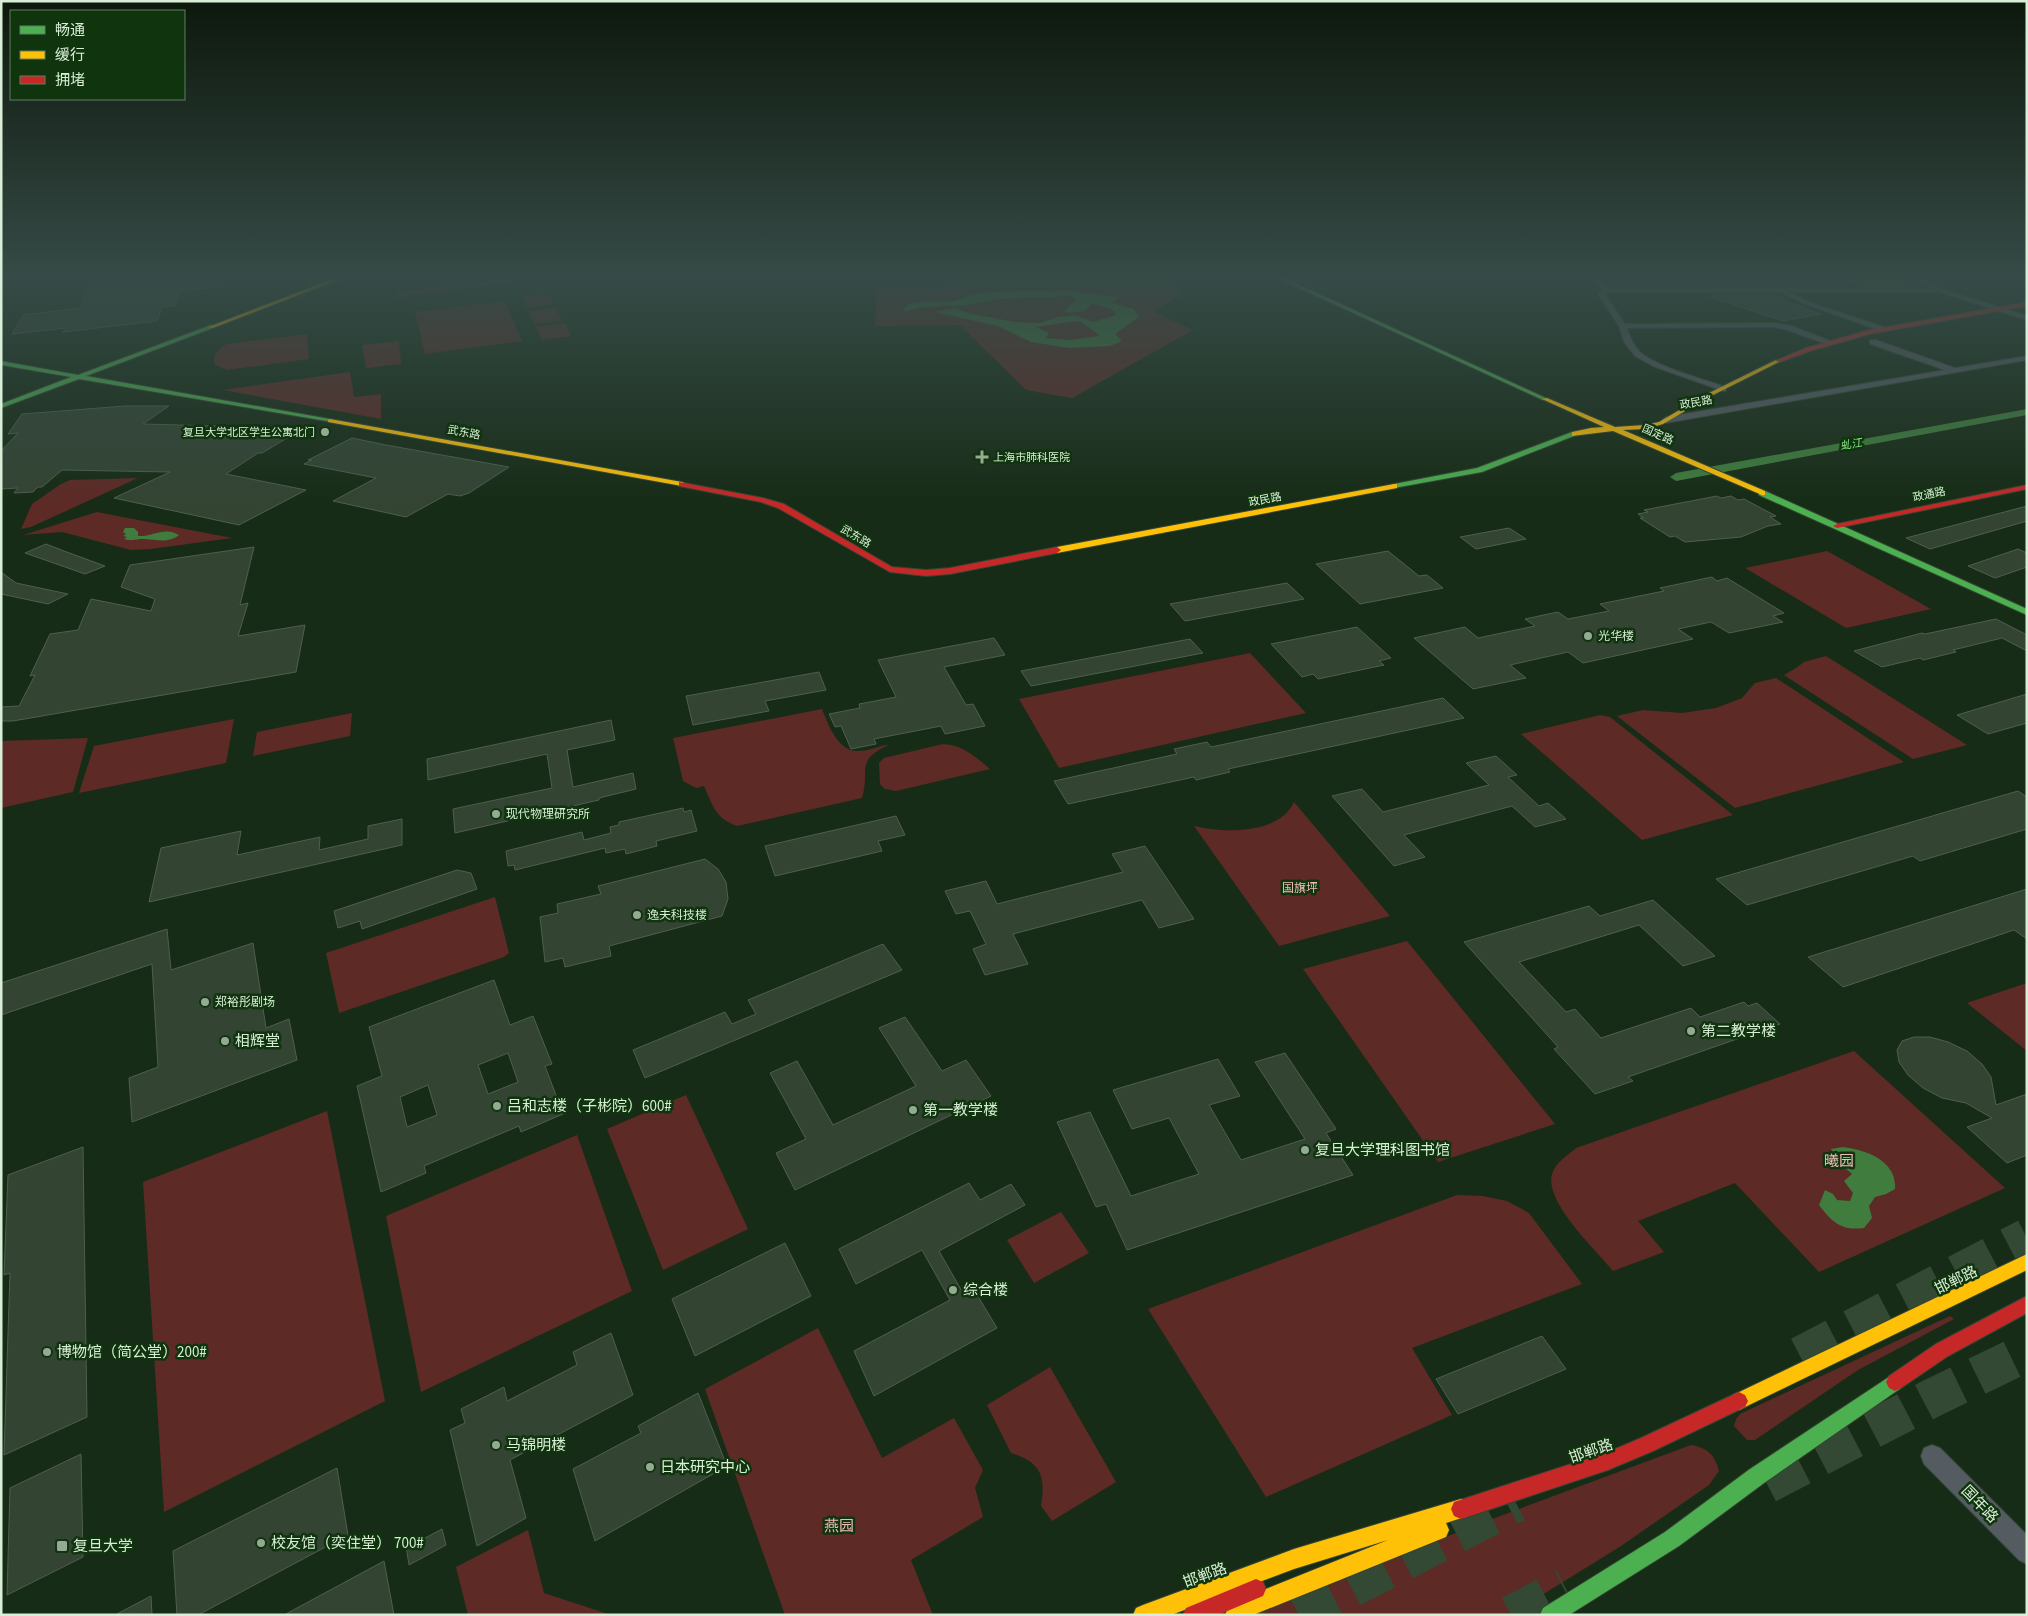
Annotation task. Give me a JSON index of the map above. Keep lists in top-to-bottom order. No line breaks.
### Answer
{"streets":{"street":["政民路","武东路","国定路","政通路","邯郸路","国年路"]},"crossings":[["政民路","武东路"],["政民路","国定路"],["国定路","政通路"]],"water":["虬江"],"parks":["国旗坪","曦园","燕园"],"places":{"other":["复旦大学北区学生公寓北门","光华楼","现代物理研究所","逸夫科技楼","郑裕彤剧场‌","第二教学楼","相辉堂","吕和志楼（子彬院）600#","第一教学楼","复旦大学理科图书馆","综合楼","博物馆（简公堂）200#","马锦明楼","日本研究中心","校友馆（奕住堂） 700#"],"health":["上海市肺科医院"],"transit":["复旦大学"]},"legend":["畅通","缓行","拥堵"]}
